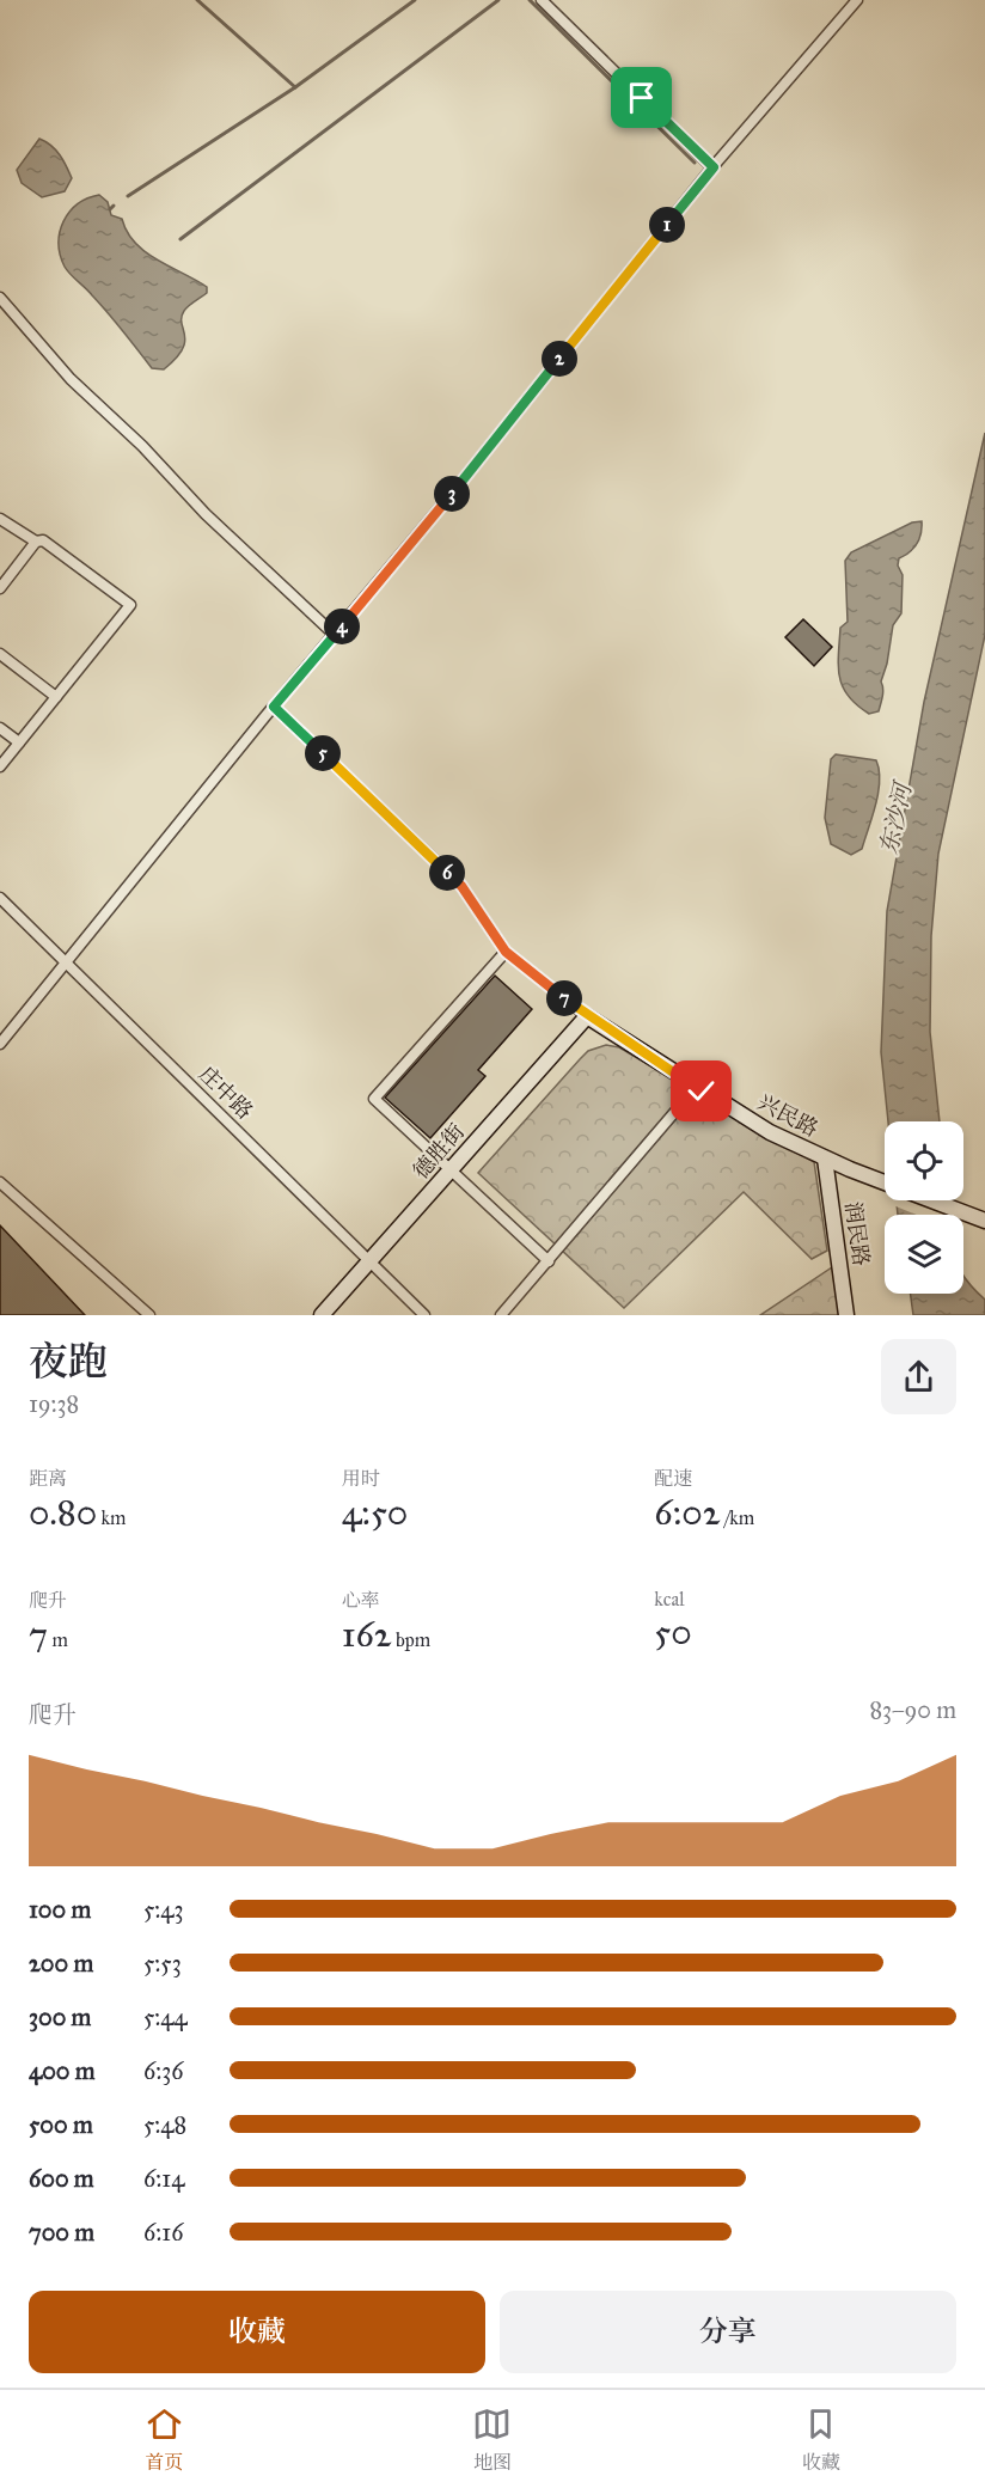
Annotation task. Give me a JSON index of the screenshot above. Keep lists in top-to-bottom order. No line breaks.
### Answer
{"streets":{"street":["庄中路","兴民路","德胜街","润民路"]},"crossings":[["庄中路","德胜街"],["兴民路","德胜街"],["兴民路","润民路"]],"water":["东沙河"],"page":{"pins":["1","2","3","4","5","6","7"],"heading":["夜跑","19:38"],"stats":[["距离","0.80 km"],["用时","4:50"],["配速","6:02 /km"],["爬升","7 m"],["心率","162 bpm"],["kcal","50"]],"chart":["爬升","83–90 m"],"list":[{"name":"100 m","note":"5:43"},{"name":"200 m","note":"5:53"},{"name":"300 m","note":"5:44"},{"name":"400 m","note":"6:36"},{"name":"500 m","note":"5:48"},{"name":"600 m","note":"6:14"},{"name":"700 m","note":"6:16"}],"buttons":["收藏","分享"],"tabs":["首页","地图","收藏"]}}
